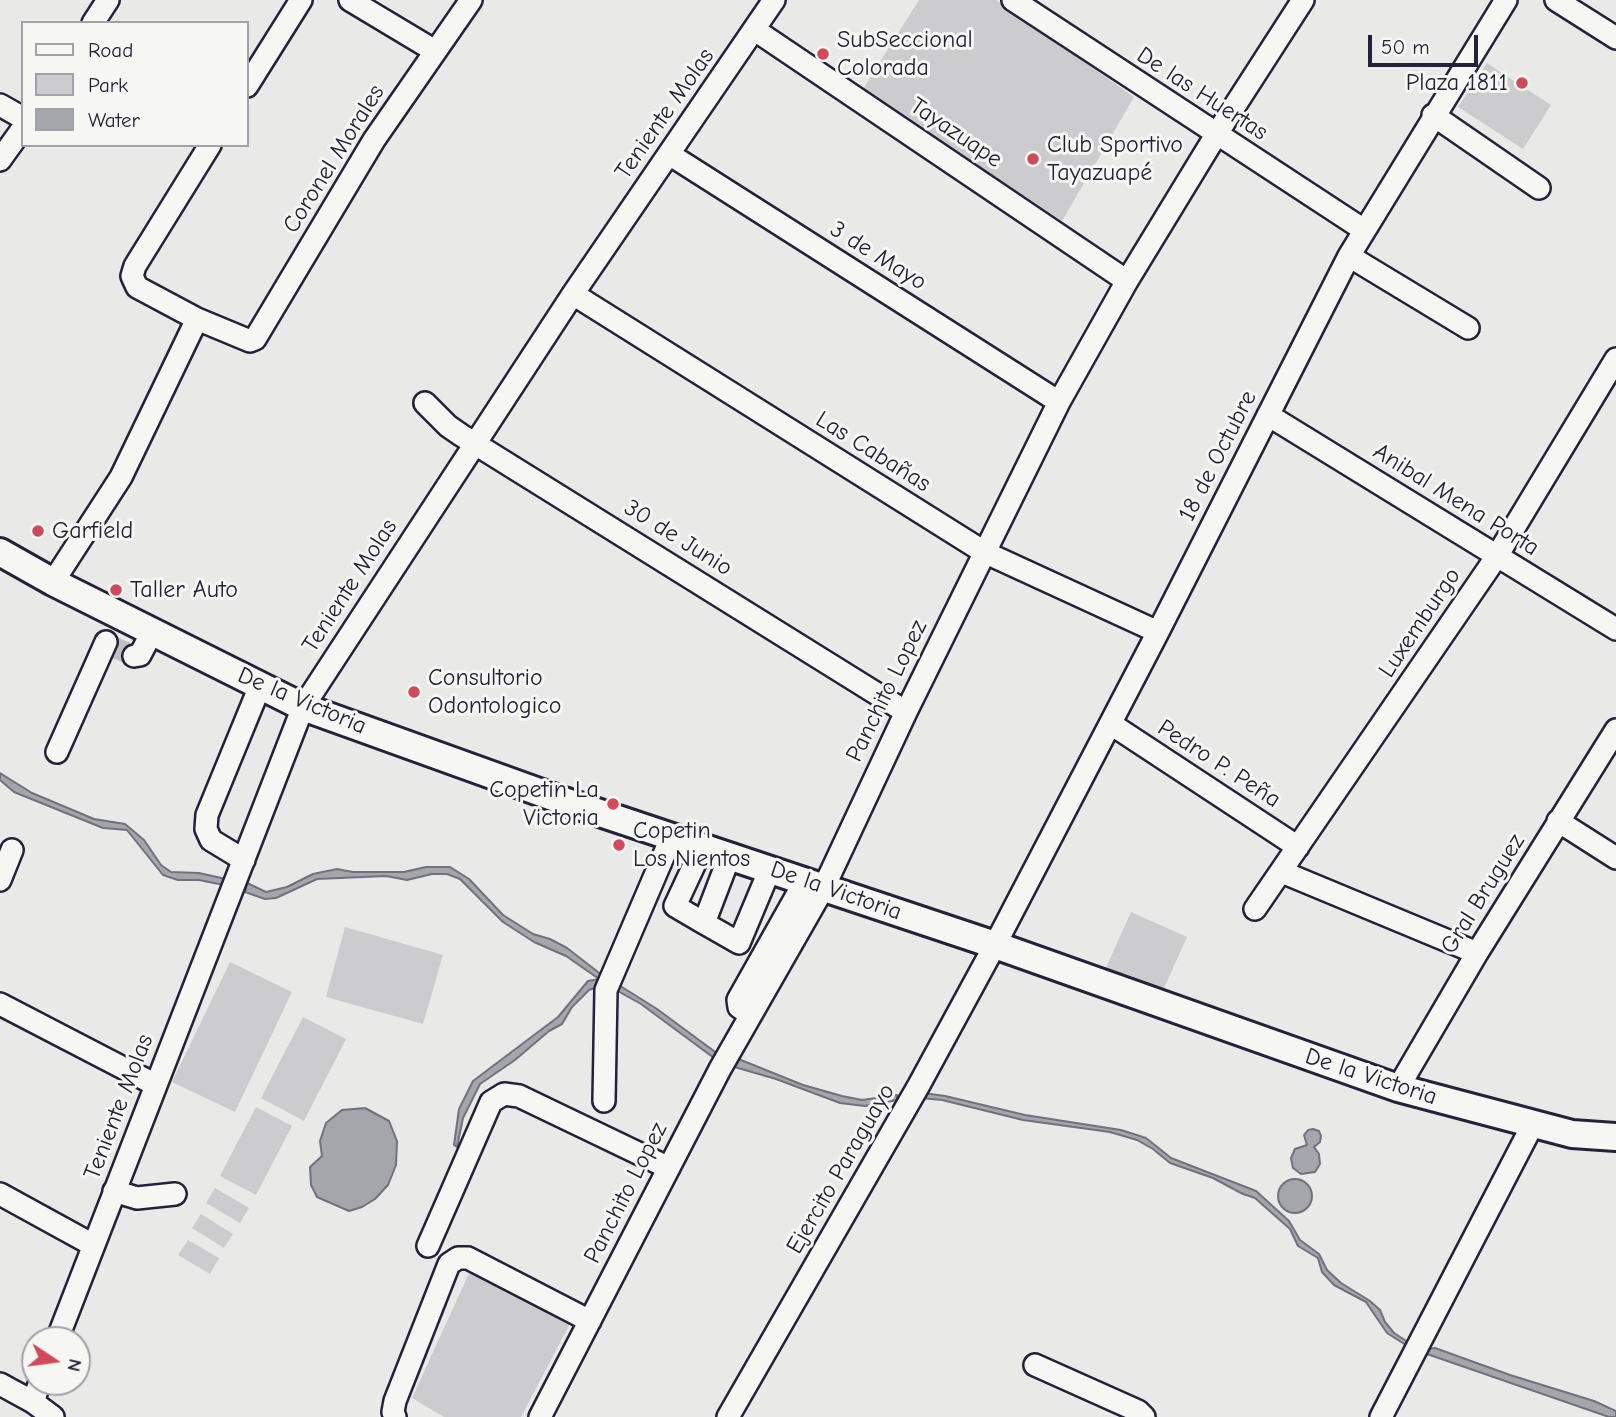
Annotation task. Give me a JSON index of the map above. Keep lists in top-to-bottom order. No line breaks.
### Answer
{"streets":{"main road":["De la Victoria"],"street":["De las Huertas","Teniente Molas","Tayazuape","Coronel Morales","3 de Mayo","Las Cabañas","18 de Octubre","Anibal Mena Porta","30 de Junio","Luxemburgo","Panchito Lopez","Pedro P. Peña","Gral Bruguez","Ejercito Paraguayo"]},"crossings":[["De las Huertas","18 de Octubre"],["De las Huertas","Panchito Lopez"],["Teniente Molas","Tayazuape"],["Teniente Molas","3 de Mayo"],["Teniente Molas","Las Cabañas"],["Teniente Molas","30 de Junio"],["Teniente Molas","De la Victoria"],["Tayazuape","Panchito Lopez"],["3 de Mayo","Panchito Lopez"],["Las Cabañas","18 de Octubre"],["Las Cabañas","Panchito Lopez"],["18 de Octubre","Anibal Mena Porta"],["18 de Octubre","De la Victoria"],["18 de Octubre","Pedro P. Peña"],["18 de Octubre","Ejercito Paraguayo"],["Anibal Mena Porta","Luxemburgo"],["30 de Junio","Panchito Lopez"],["Luxemburgo","Pedro P. Peña"],["Panchito Lopez","De la Victoria"],["De la Victoria","Gral Bruguez"],["De la Victoria","Ejercito Paraguayo"]],"places":["SubSeccional Colorada","Plaza 1811","Club Sportivo Tayazuapé","Garfield","Taller Auto","Consultorio Odontologico","Copetin La Victoria","Copetin Los Nientos"],"legend":["Road","Park","Water"],"scale_bar":"50 m","north":"right"}
